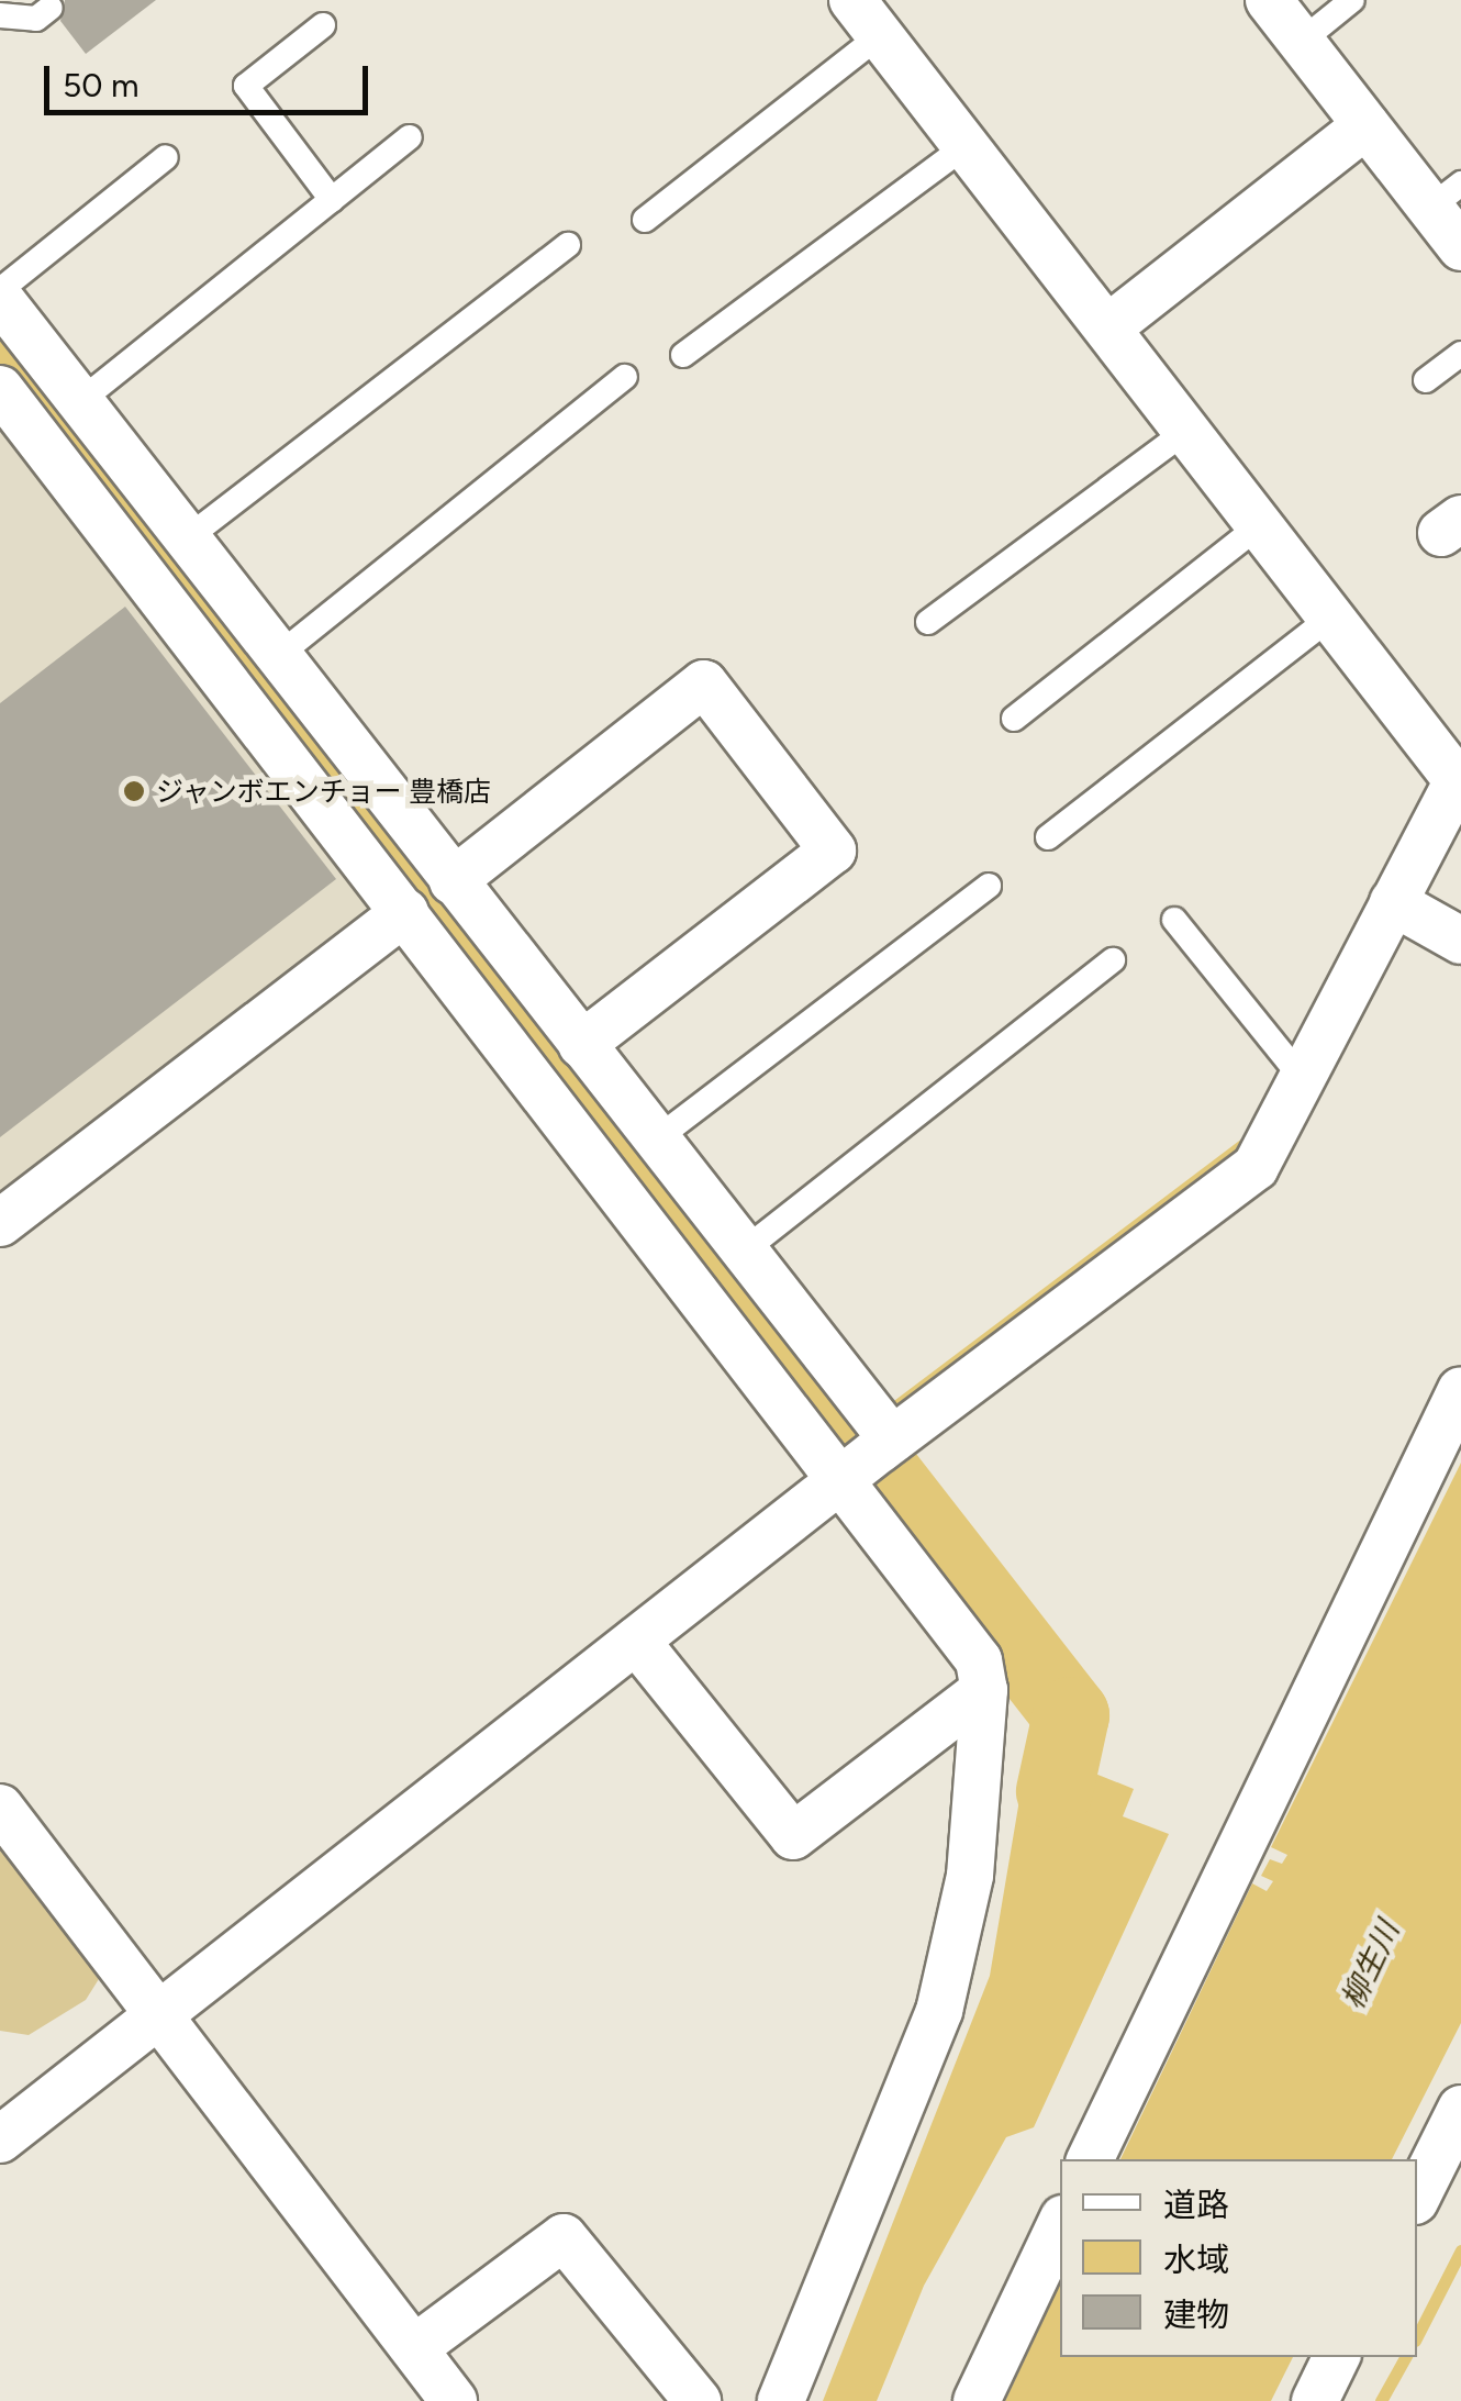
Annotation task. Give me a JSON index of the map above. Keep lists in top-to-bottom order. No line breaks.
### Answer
{"water":["柳生川"],"places":["ジャンボエンチョー 豊橋店"],"legend":["道路","水域","建物"],"scale_bar":"50 m"}
